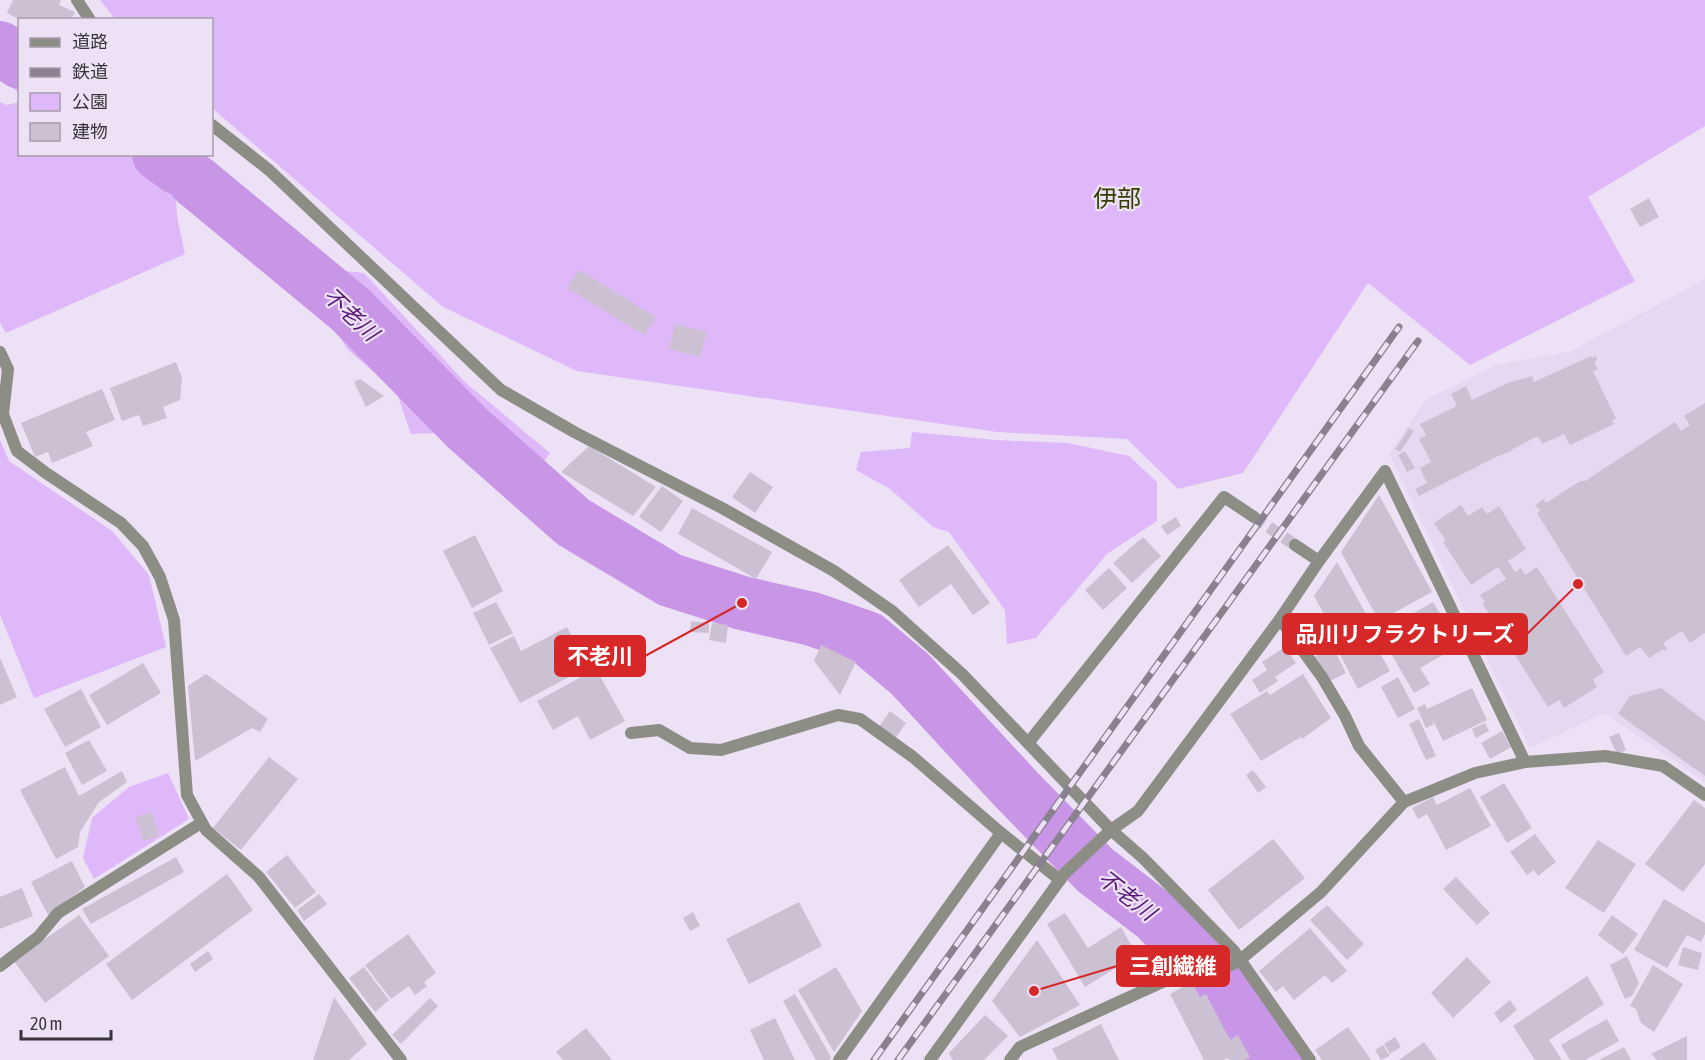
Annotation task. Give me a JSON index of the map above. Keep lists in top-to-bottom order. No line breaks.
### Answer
{"districts":["伊部"],"water":["不老川"],"places":["品川リフラクトリーズ","不老川","三創繊維"],"legend":["道路","鉄道","公園","建物"],"scale_bar":"20 m"}
